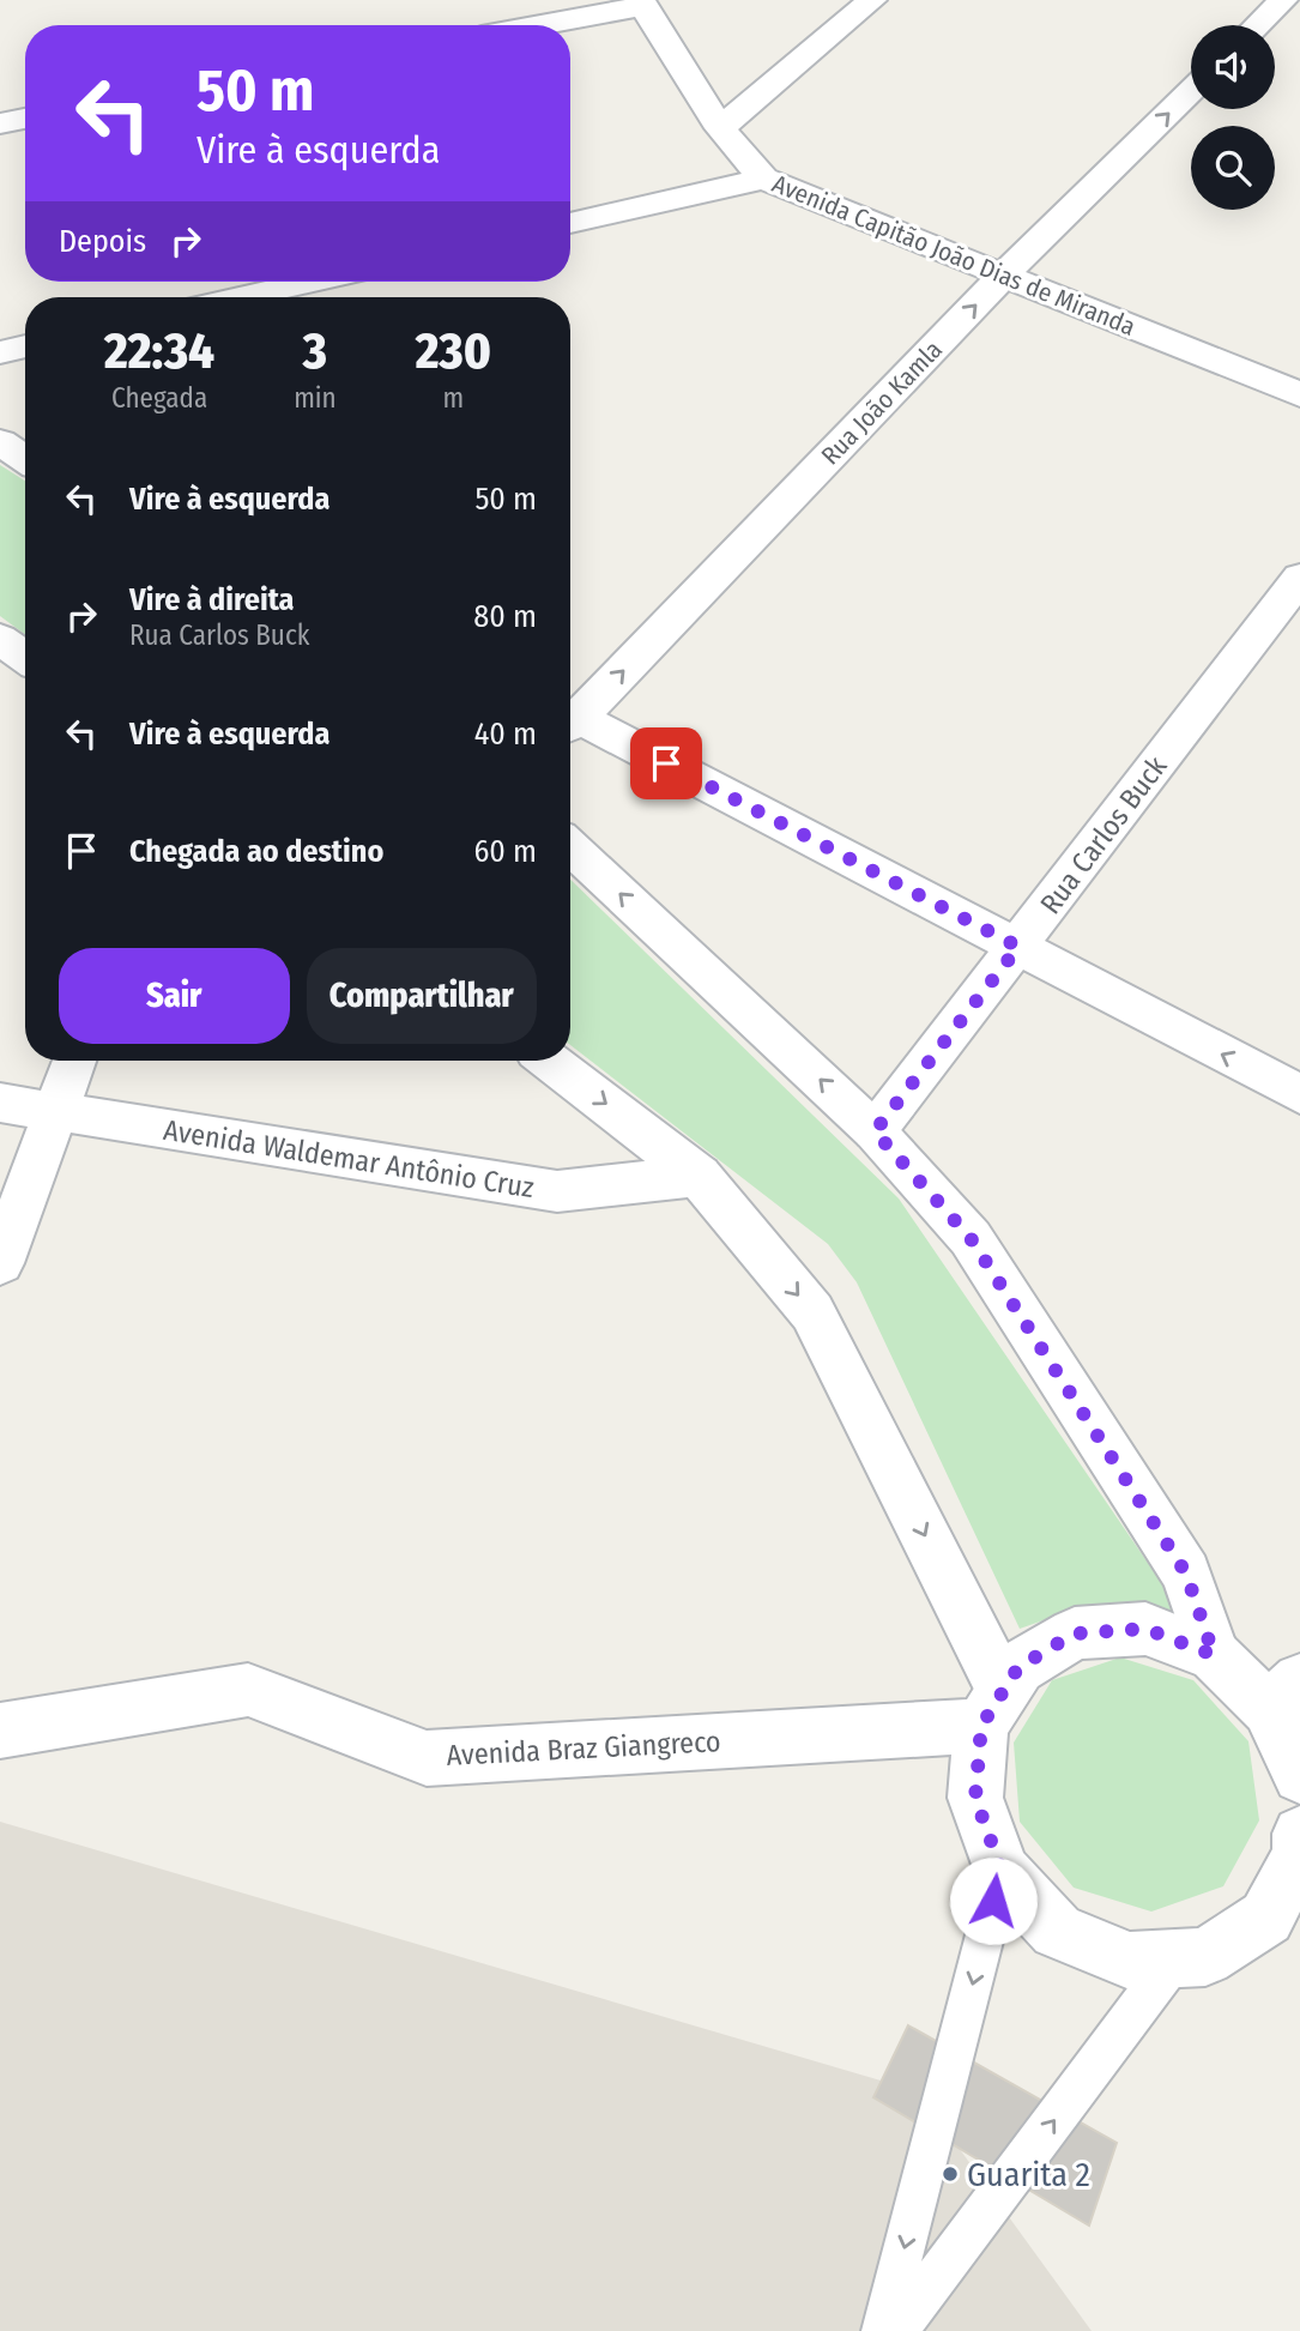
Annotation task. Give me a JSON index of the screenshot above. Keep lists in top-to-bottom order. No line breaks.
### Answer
{"streets":{"street":["Avenida Capitão João Dias de Miranda","Rua João Kamla","Rua Carlos Buck","Avenida Waldemar Antônio Cruz","Avenida Braz Giangreco"]},"crossings":[["Avenida Capitão João Dias de Miranda","Rua João Kamla"]],"one_way":["Rua João Kamla"],"places":["Guarita 2"],"page":{"turn":["50 m","Vire à esquerda"],"then":"Depois","eta":["22:34","Chegada","3","min","230","m"],"list":[{"name":"Vire à esquerda","value":"50 m"},{"name":"Vire à direita","note":"Rua Carlos Buck","value":"80 m"},{"name":"Vire à esquerda","value":"40 m"},{"name":"Chegada ao destino","value":"60 m"}],"buttons":["Sair","Compartilhar"]}}
